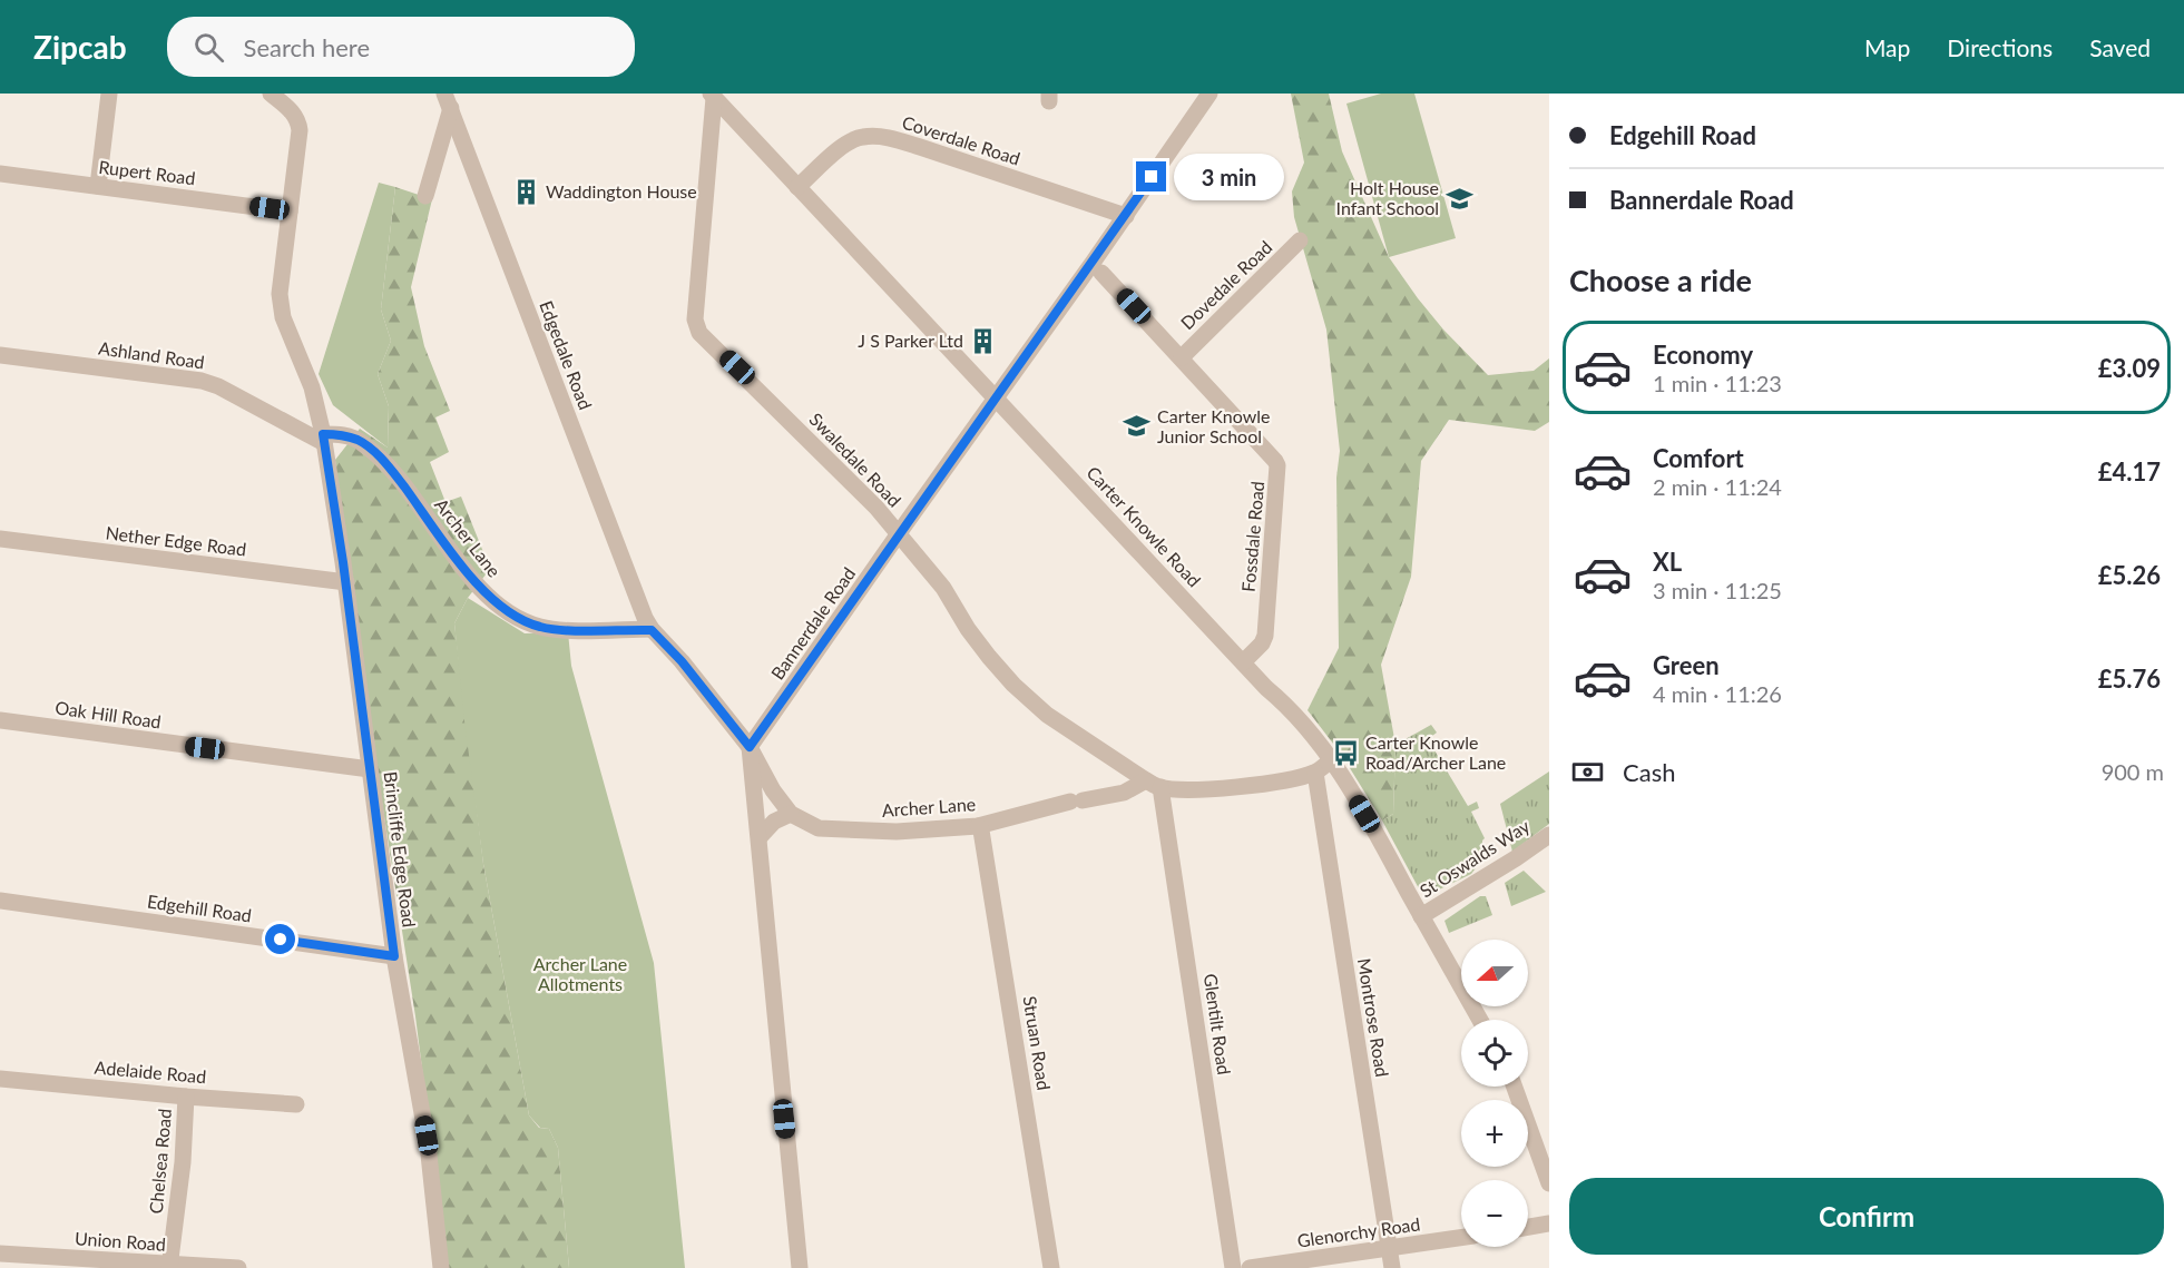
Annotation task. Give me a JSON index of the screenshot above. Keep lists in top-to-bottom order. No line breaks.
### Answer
{"streets":{"street":["Coverdale Road","Rupert Road","Dovedale Road","Ashland Road","Edgedale Road","Swaledale Road","Carter Knowle Road","Fossdale Road","Archer Lane","Nether Edge Road","Bannerdale Road","Oak Hill Road","Brincliffe Edge Road","St Oswalds Way","Edgehill Road","Montrose Road","Glentilt Road","Struan Road","Adelaide Road","Chelsea Road","Glenorchy Road","Union Road"]},"crossings":[["Coverdale Road","Carter Knowle Road"],["Coverdale Road","Bannerdale Road"],["Rupert Road","Brincliffe Edge Road"],["Dovedale Road","Fossdale Road"],["Ashland Road","Archer Lane"],["Ashland Road","Brincliffe Edge Road"],["Edgedale Road","Archer Lane"],["Swaledale Road","Carter Knowle Road"],["Swaledale Road","Archer Lane"],["Swaledale Road","Bannerdale Road"],["Swaledale Road","Glentilt Road"],["Carter Knowle Road","Fossdale Road"],["Carter Knowle Road","Archer Lane"],["Carter Knowle Road","Bannerdale Road"],["Carter Knowle Road","St Oswalds Way"],["Archer Lane","Bannerdale Road"],["Archer Lane","Brincliffe Edge Road"],["Archer Lane","Montrose Road"],["Archer Lane","Glentilt Road"],["Archer Lane","Struan Road"],["Nether Edge Road","Brincliffe Edge Road"],["Oak Hill Road","Brincliffe Edge Road"],["Brincliffe Edge Road","Edgehill Road"],["Montrose Road","Glenorchy Road"],["Adelaide Road","Chelsea Road"],["Chelsea Road","Union Road"]],"parks":["Archer Lane Allotments"],"places":{"building":["Waddington House","J S Parker Ltd"],"school or university":["Holt House Infant School","Carter Knowle Junior School"],"bus stop":["Carter Knowle Road/Archer Lane"]},"north":"left","page":{"header":"Zipcab","search":"Search here","nav":["Map","Directions","Saved"],"banner":["Edgehill Road","Bannerdale Road"],"bubble":"3 min","heading":"Choose a ride","list":[{"name":"Economy","note":"1 min · 11:23","value":"£3.09"},{"name":"Comfort","note":"2 min · 11:24","value":"£4.17"},{"name":"XL","note":"3 min · 11:25","value":"£5.26"},{"name":"Green","note":"4 min · 11:26","value":"£5.76"}],"pay":["Cash","900 m"],"map_buttons":["+","−"],"buttons":"Confirm"}}
